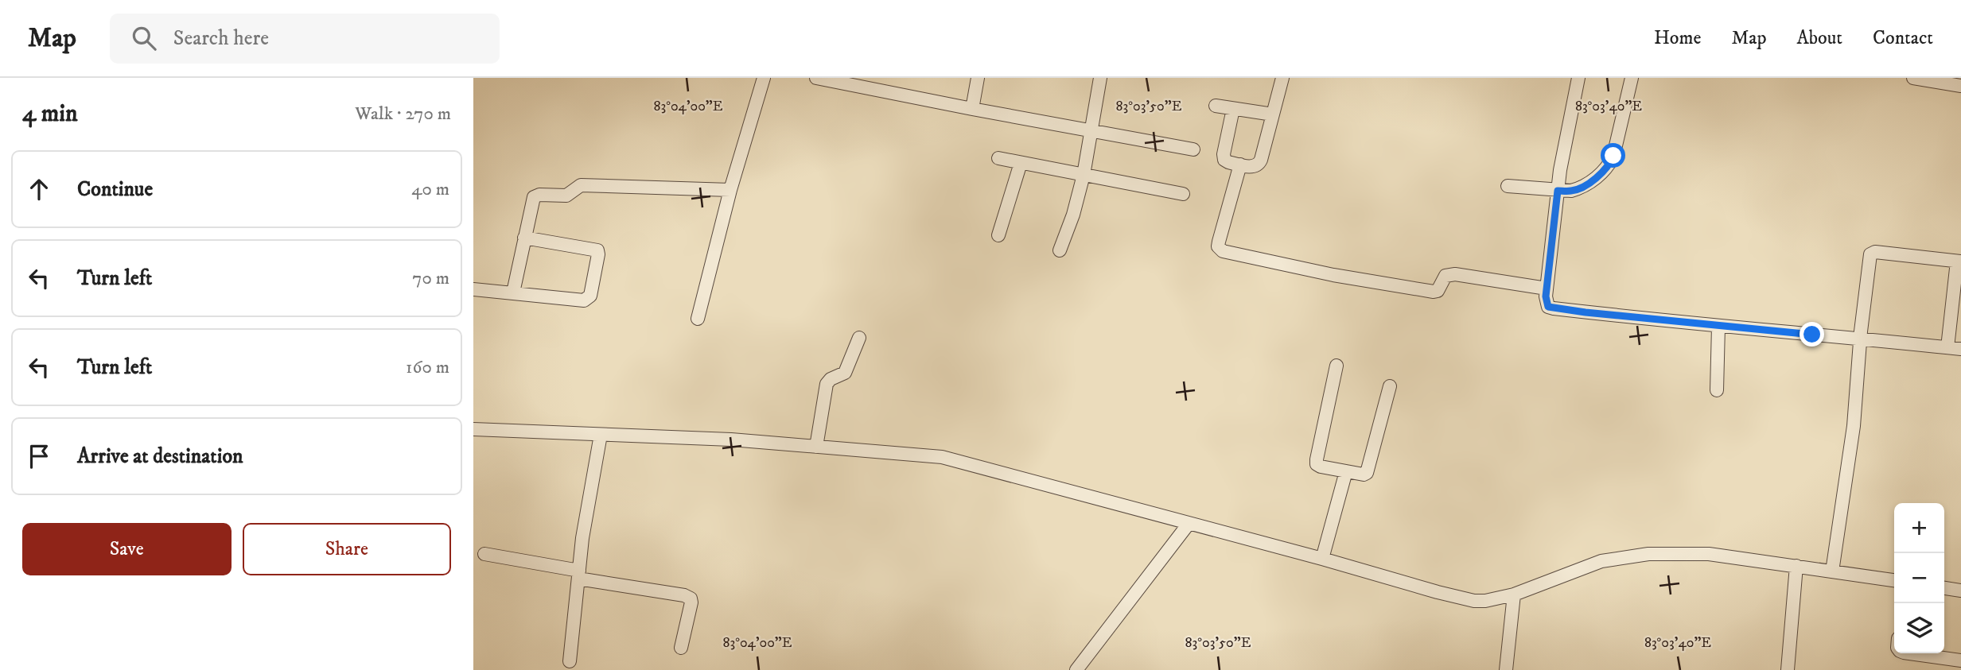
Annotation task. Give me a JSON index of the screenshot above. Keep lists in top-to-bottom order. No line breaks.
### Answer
{"page":{"header":"Map","search":"Search here","nav":["Home","Map","About","Contact"],"heading":["4 min","Walk · 270 m"],"list":[["Continue","40 m"],["Turn left","70 m"],["Turn left","160 m"],"Arrive at destination"],"map_buttons":["+","−"],"buttons":["Save","Share"]},"coordinates":["83°04'00\"E","83°03'50\"E","83°03'40\"E"]}
